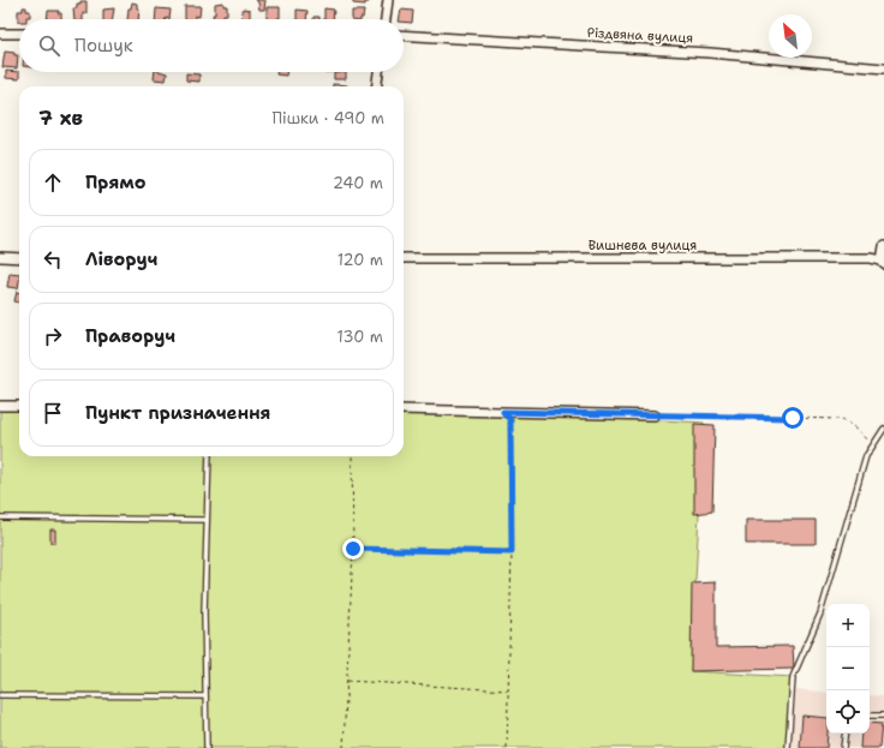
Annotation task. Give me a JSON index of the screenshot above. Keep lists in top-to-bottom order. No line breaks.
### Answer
{"streets":{"street":["Різдвяна вулиця","Вишнева вулиця"]},"north":"top left","page":{"search":"Пошук","heading":["7 хв","Пішки · 490 m"],"list":[["Прямо","240 m"],["Ліворуч","120 m"],["Праворуч","130 m"],"Пункт призначення"],"map_buttons":["+","−"]}}
